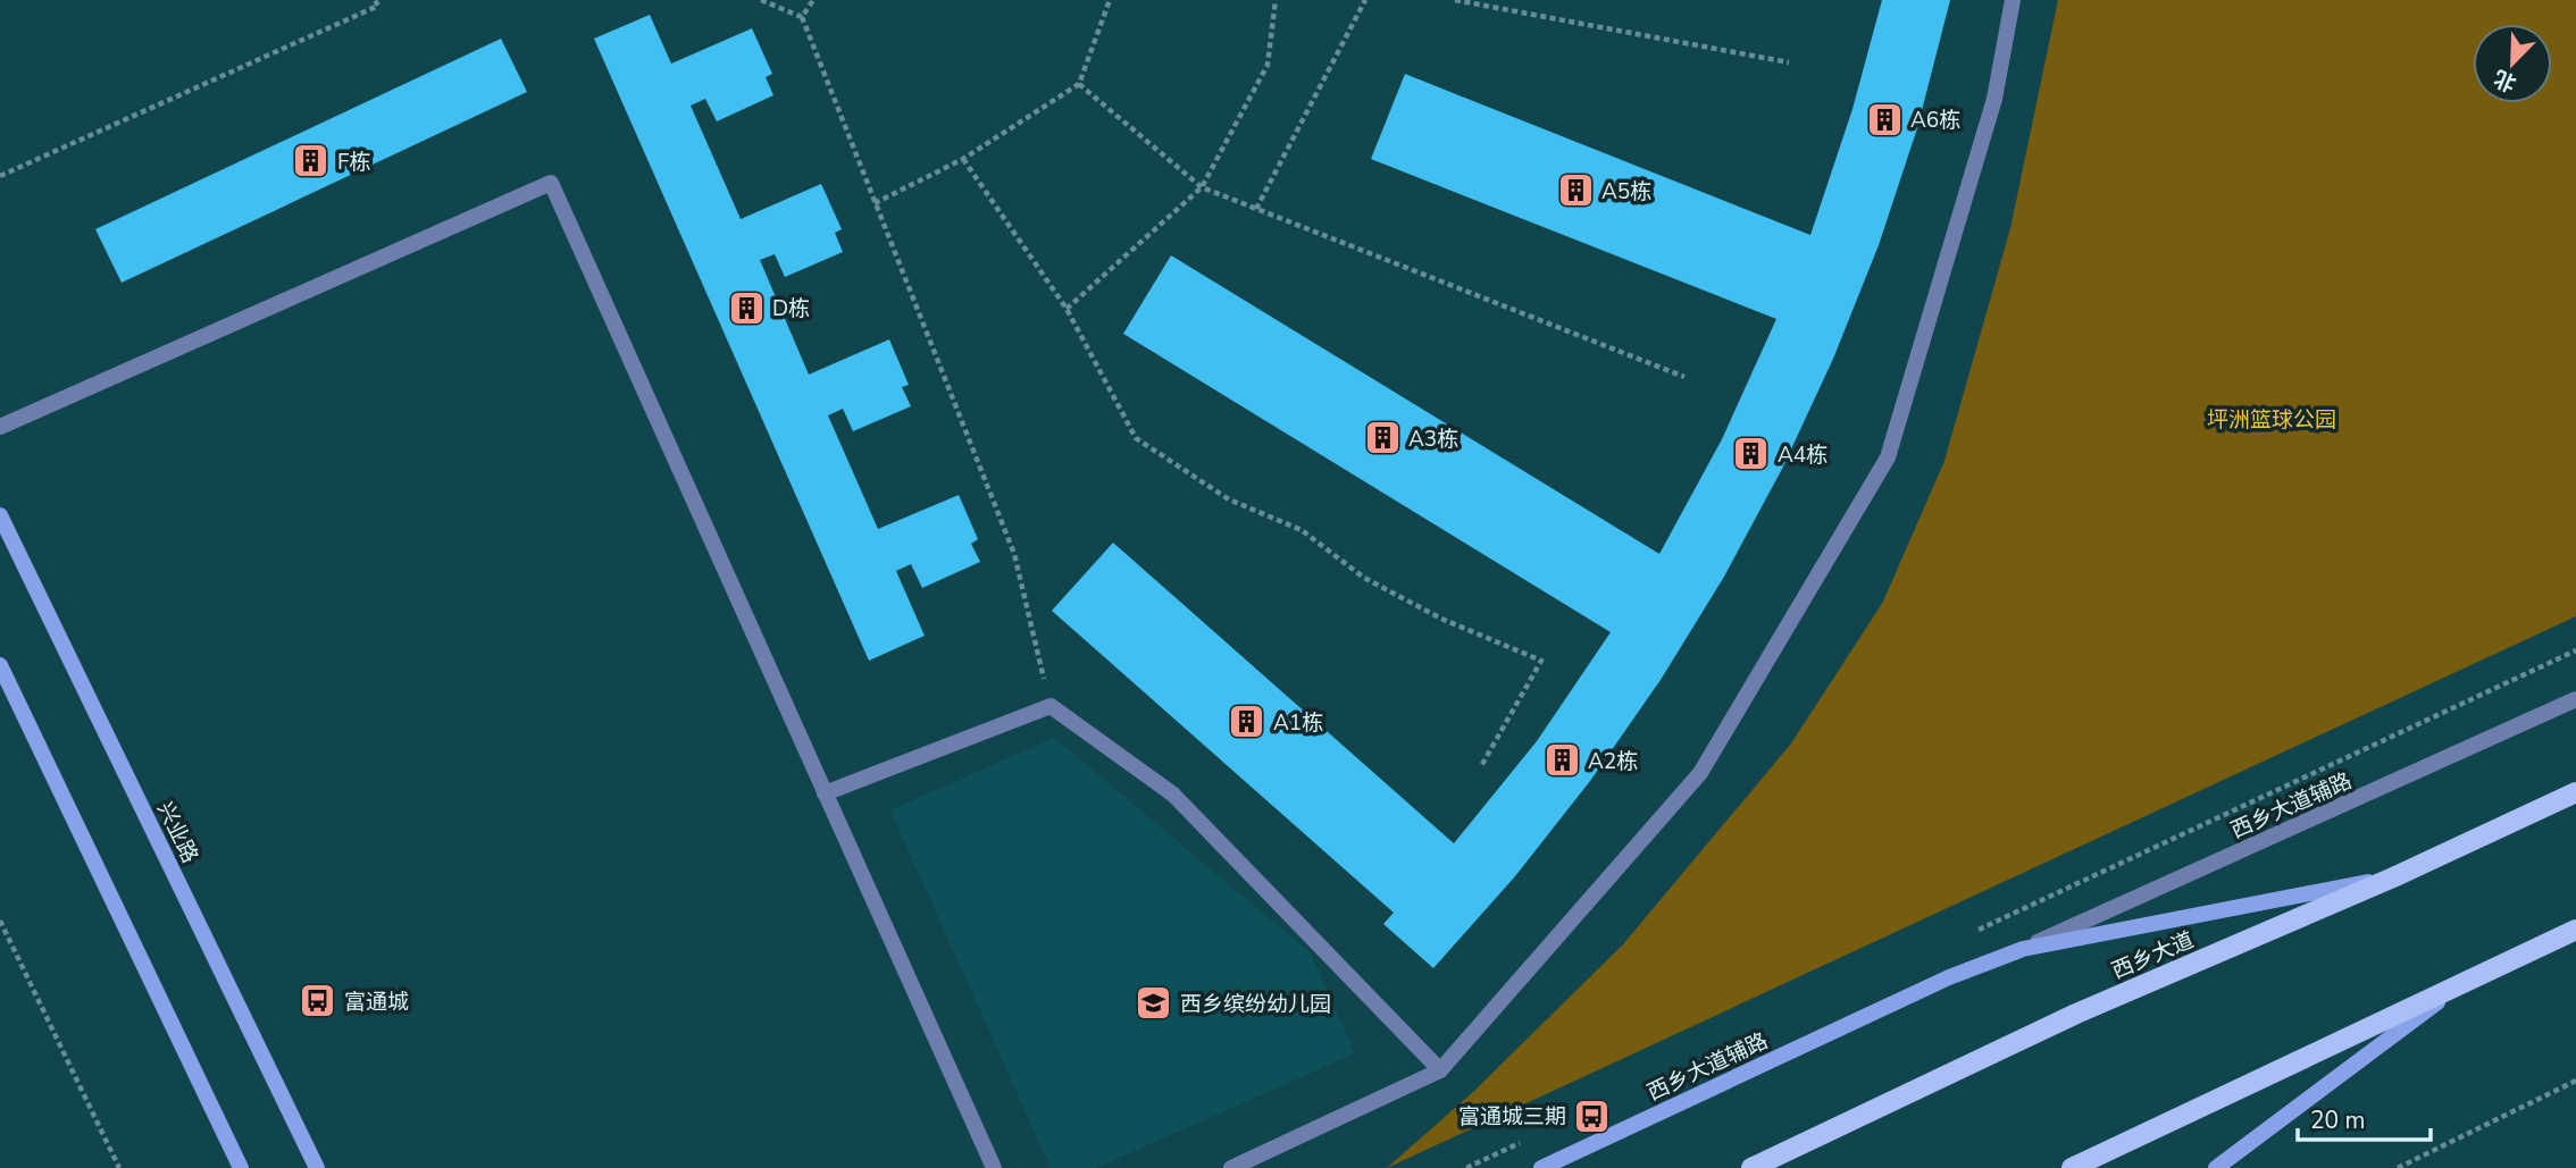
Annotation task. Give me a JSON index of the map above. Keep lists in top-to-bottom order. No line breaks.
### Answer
{"streets":{"main road":["西乡大道辅路","兴业路","西乡大道"]},"crossings":[["西乡大道辅路","西乡大道"]],"parks":["坪洲篮球公园"],"places":{"building":["A6栋","F栋","A5栋","D栋","A3栋","A4栋","A1栋","A2栋"],"bus stop":["富通城","富通城三期"],"school or university":["西乡缤纷幼儿园"]},"scale_bar":"20 m","north":"bottom left"}
